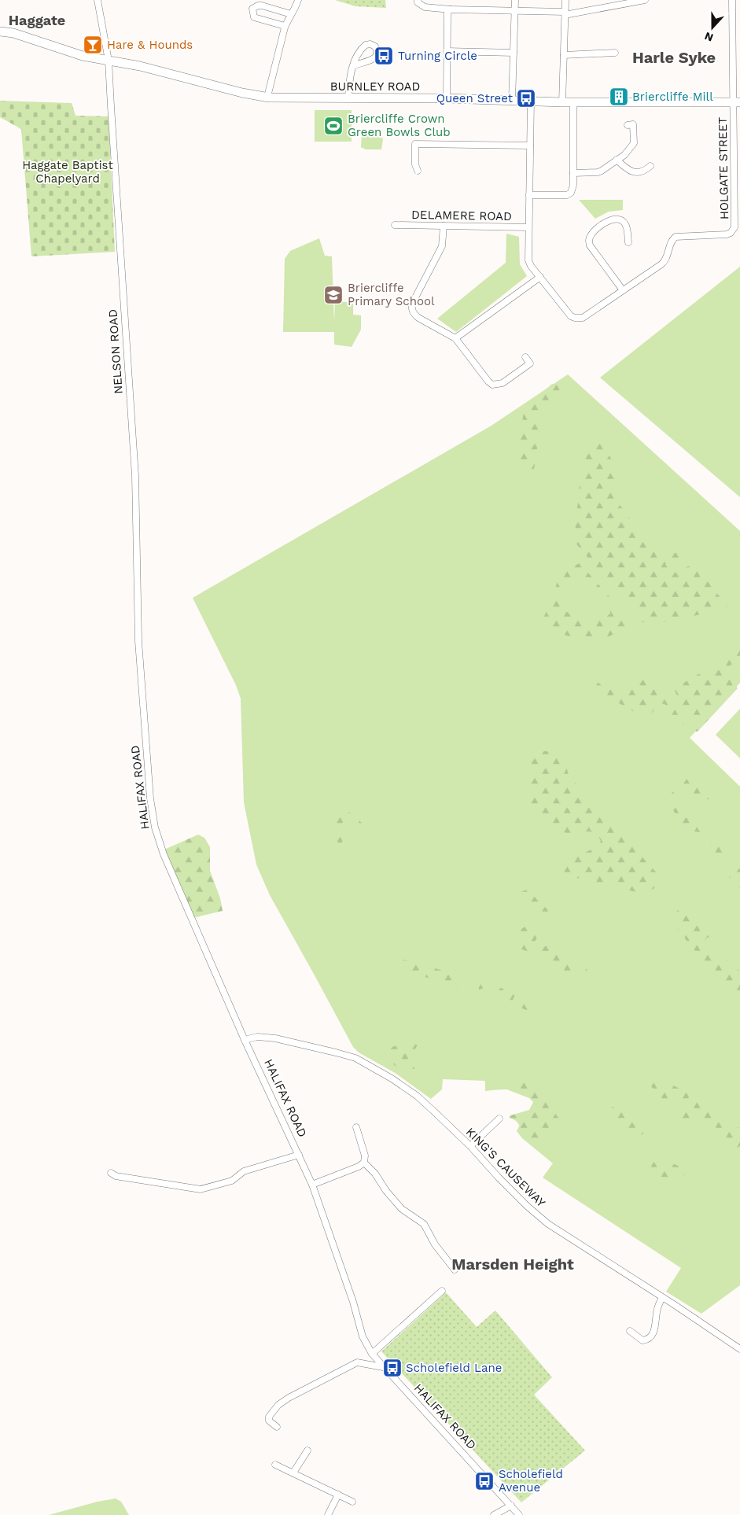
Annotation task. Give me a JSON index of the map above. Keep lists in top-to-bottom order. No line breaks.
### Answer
{"streets":{"street":["BURNLEY ROAD","HOLGATE STREET","DELAMERE ROAD","NELSON ROAD","HALIFAX ROAD","KING'S CAUSEWAY"]},"crossings":[["BURNLEY ROAD","HOLGATE STREET"],["BURNLEY ROAD","NELSON ROAD"],["NELSON ROAD","HALIFAX ROAD"],["HALIFAX ROAD","KING'S CAUSEWAY"]],"districts":["Haggate","Harle Syke","Marsden Height"],"parks":["Haggate Baptist Chapelyard"],"places":{"bar":["Hare & Hounds"],"bus stop":["Turning Circle","Queen Street","Scholefield Lane","Scholefield Avenue"],"building":["Briercliffe Mill"],"sports":["Briercliffe Crown Green Bowls Club"],"school or university":["Briercliffe Primary School"]},"north":"bottom"}
